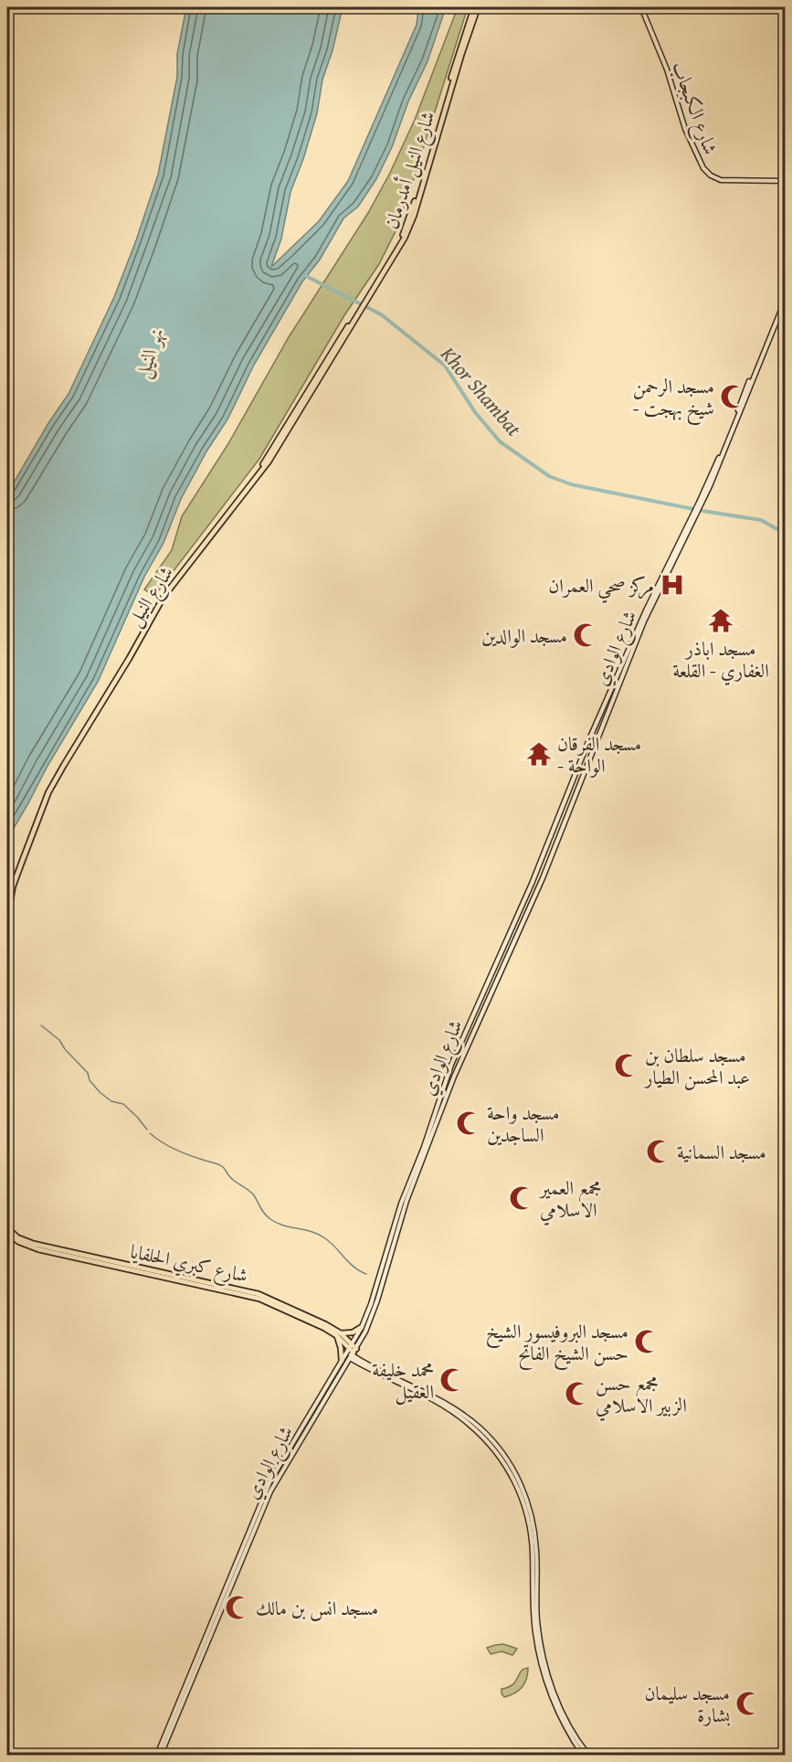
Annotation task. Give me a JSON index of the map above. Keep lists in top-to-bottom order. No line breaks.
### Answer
{"streets":{"main road":["شارع الكبجاب","شارع النيل أمدرمان","شارع النيل","شارع الوادي","شارع كبري الحلفايا"]},"crossings":[["شارع النيل أمدرمان","شارع النيل"],["شارع الوادي","شارع كبري الحلفايا"]],"water":["نهر النيل","Khor Shambat"],"places":{"mosque":["مسجد الرحمن - شيخ بهجت","مسجد الوالدين","مسجد سلطان بن عبد المحسن الطيار","مسجد واحة الساجدين","مسجد السمانية","مجمع العمير الاسلامي","مسجد البروفيسور الشيخ حسن الشيخ الفاتح","محمد خليفة العقيل","مجمع حسن الزبير الاسلامي","مسجد انس بن مالك","مسجد سليمان بشارة"],"hospital":["مركز صحي العمران"],"temple":["مسجد اباذر الغفاري - القلعة","مسجد الفرقان - الواحة"]}}
